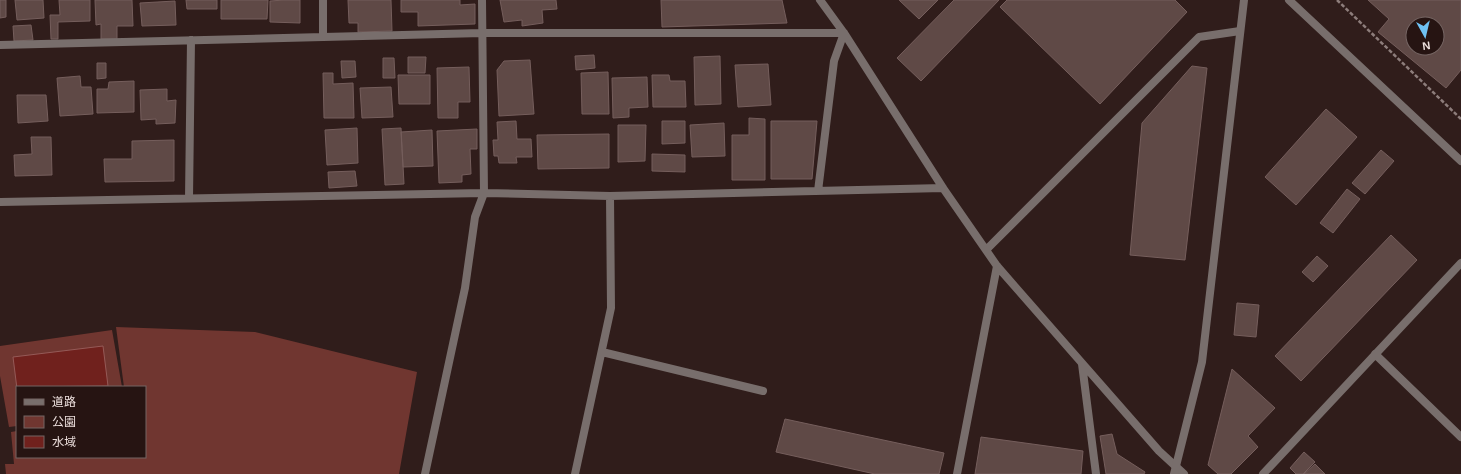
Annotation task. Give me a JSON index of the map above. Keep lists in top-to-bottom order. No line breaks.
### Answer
{"legend":["道路","公園","水域"],"north":"bottom"}
